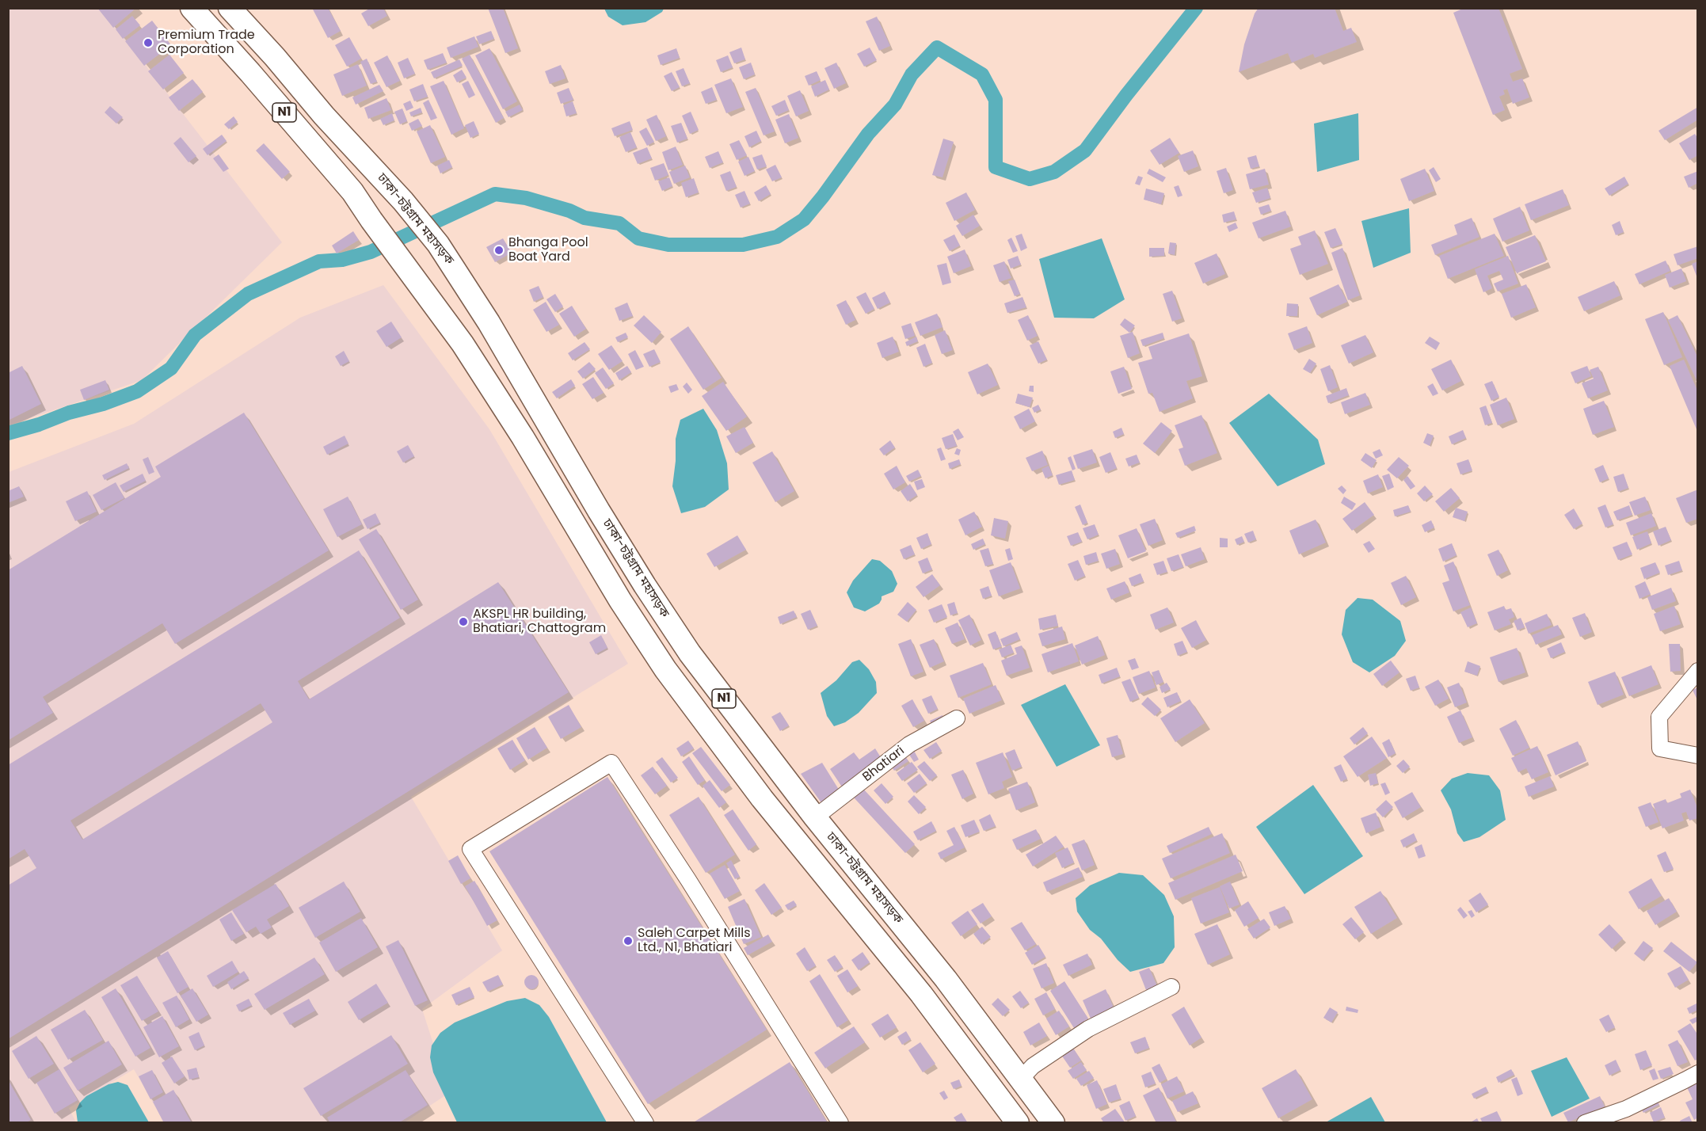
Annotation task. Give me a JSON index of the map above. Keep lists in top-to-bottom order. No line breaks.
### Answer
{"streets":{"highway":["N1","ঢাকা-চট্টগ্রাম মহাসড়ক"],"street":["Bhatiari"]},"crossings":[["ঢাকা-চট্টগ্রাম মহাসড়ক","Bhatiari"]],"places":["Premium Trade Corporation","Bhanga Pool Boat Yard","AKSPL HR building, Bhatiari, Chattogram","Saleh Carpet Mills Ltd., N1, Bhatiari"]}
